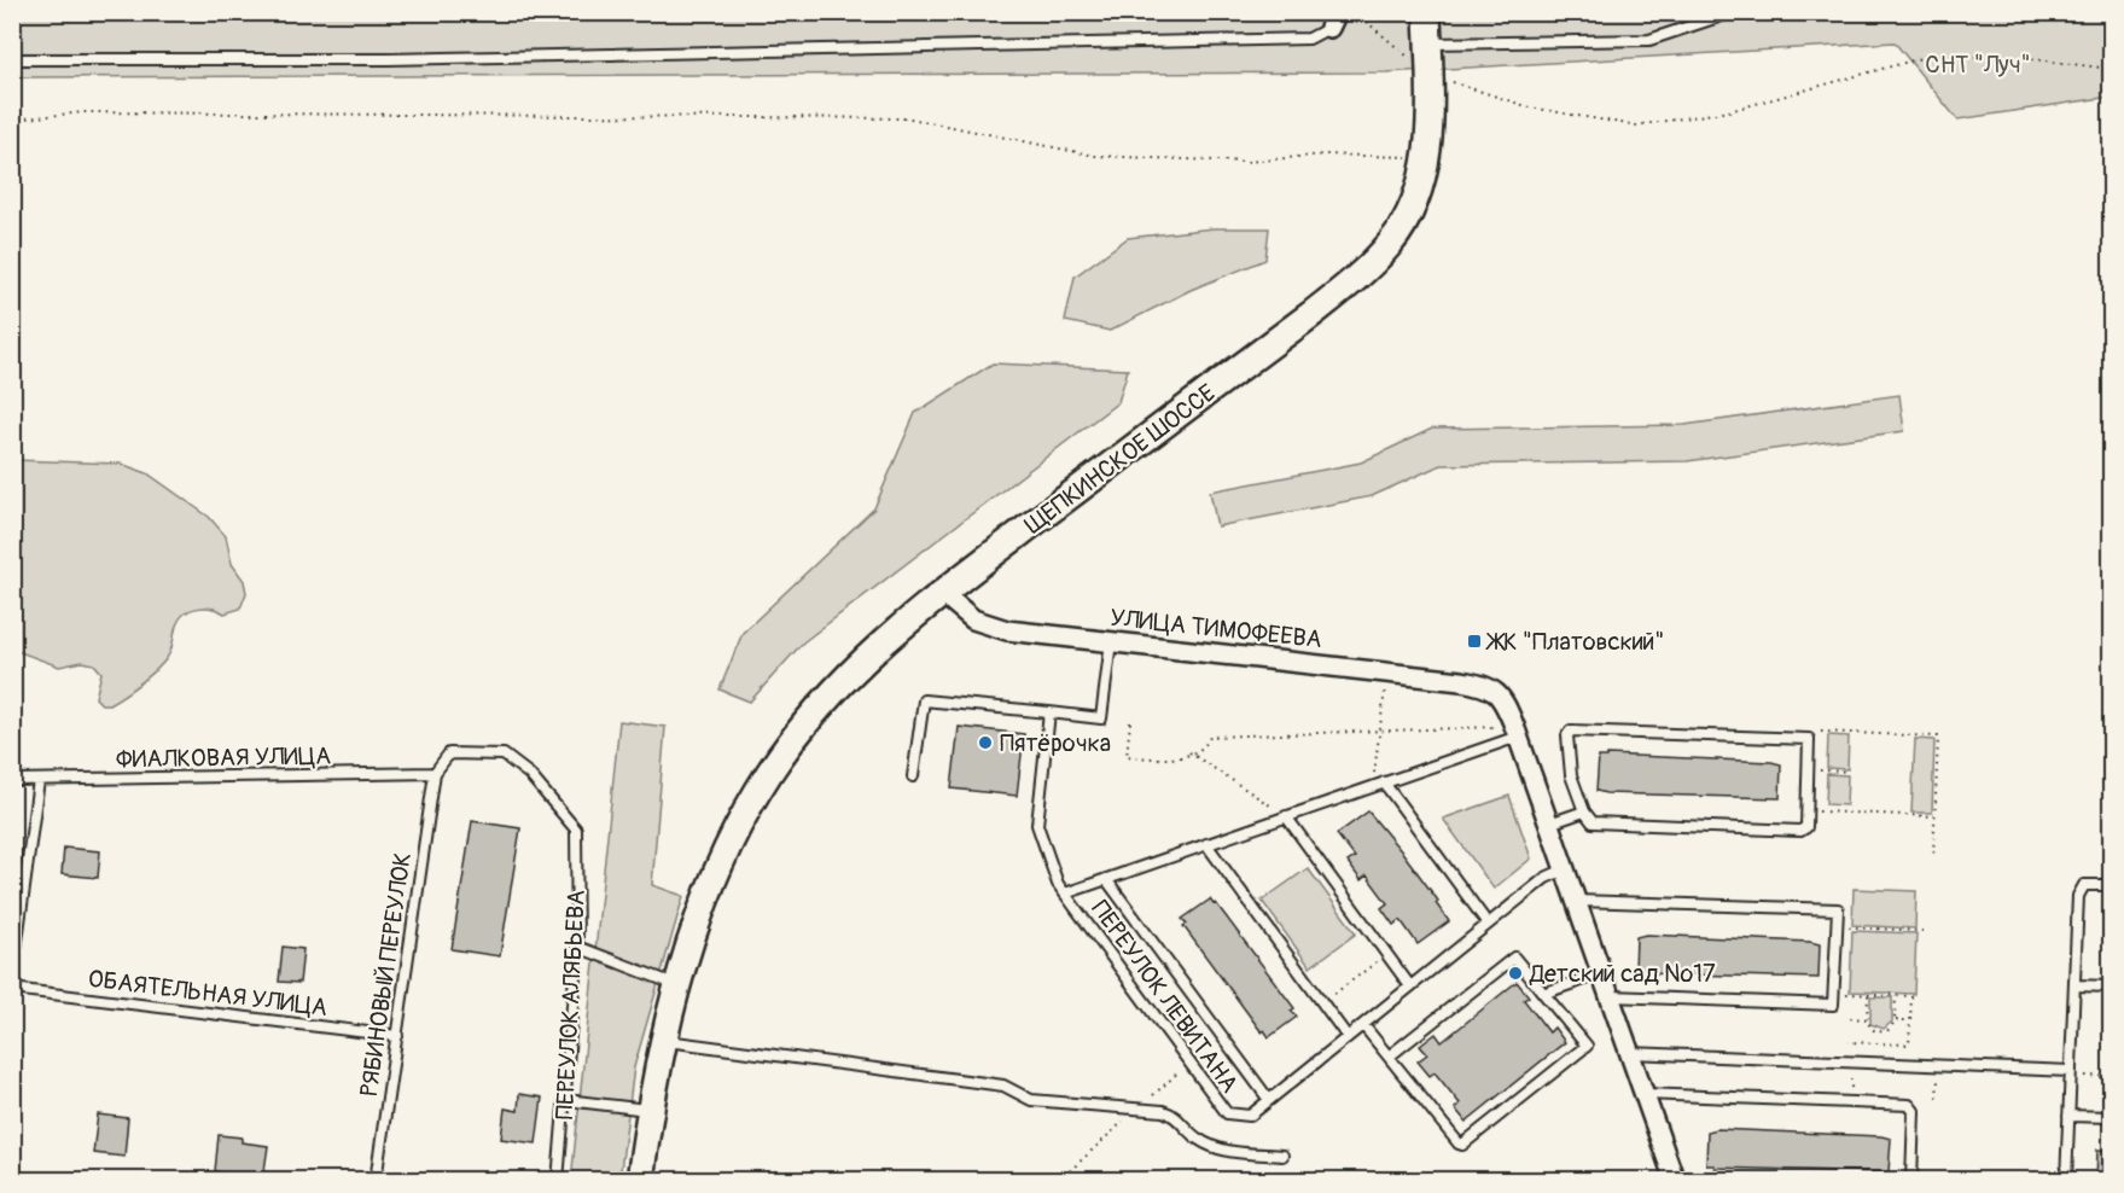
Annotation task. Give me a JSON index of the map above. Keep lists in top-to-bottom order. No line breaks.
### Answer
{"streets":{"main road":["ЩЕПКИНСКОЕ ШОССЕ"],"street":["УЛИЦА ТИМОФЕЕВА"],"lane":["ФИАЛКОВАЯ УЛИЦА","РЯБИНОВЫЙ ПЕРЕУЛОК","ОБАЯТЕЛЬНАЯ УЛИЦА","ПЕРЕУЛОК ЛЕВИТАНА","ПЕРЕУЛОК АЛЯБЬЕВА"]},"crossings":[["ЩЕПКИНСКОЕ ШОССЕ","УЛИЦА ТИМОФЕЕВА"],["ФИАЛКОВАЯ УЛИЦА","РЯБИНОВЫЙ ПЕРЕУЛОК"],["ФИАЛКОВАЯ УЛИЦА","ПЕРЕУЛОК АЛЯБЬЕВА"],["РЯБИНОВЫЙ ПЕРЕУЛОК","ОБАЯТЕЛЬНАЯ УЛИЦА"],["РЯБИНОВЫЙ ПЕРЕУЛОК","ПЕРЕУЛОК АЛЯБЬЕВА"]],"parks":["СНТ \"Луч\""],"places":{"transit":["ЖК \"Платовский\""],"other":["Пятёрочка","Детский сад №17"]}}
